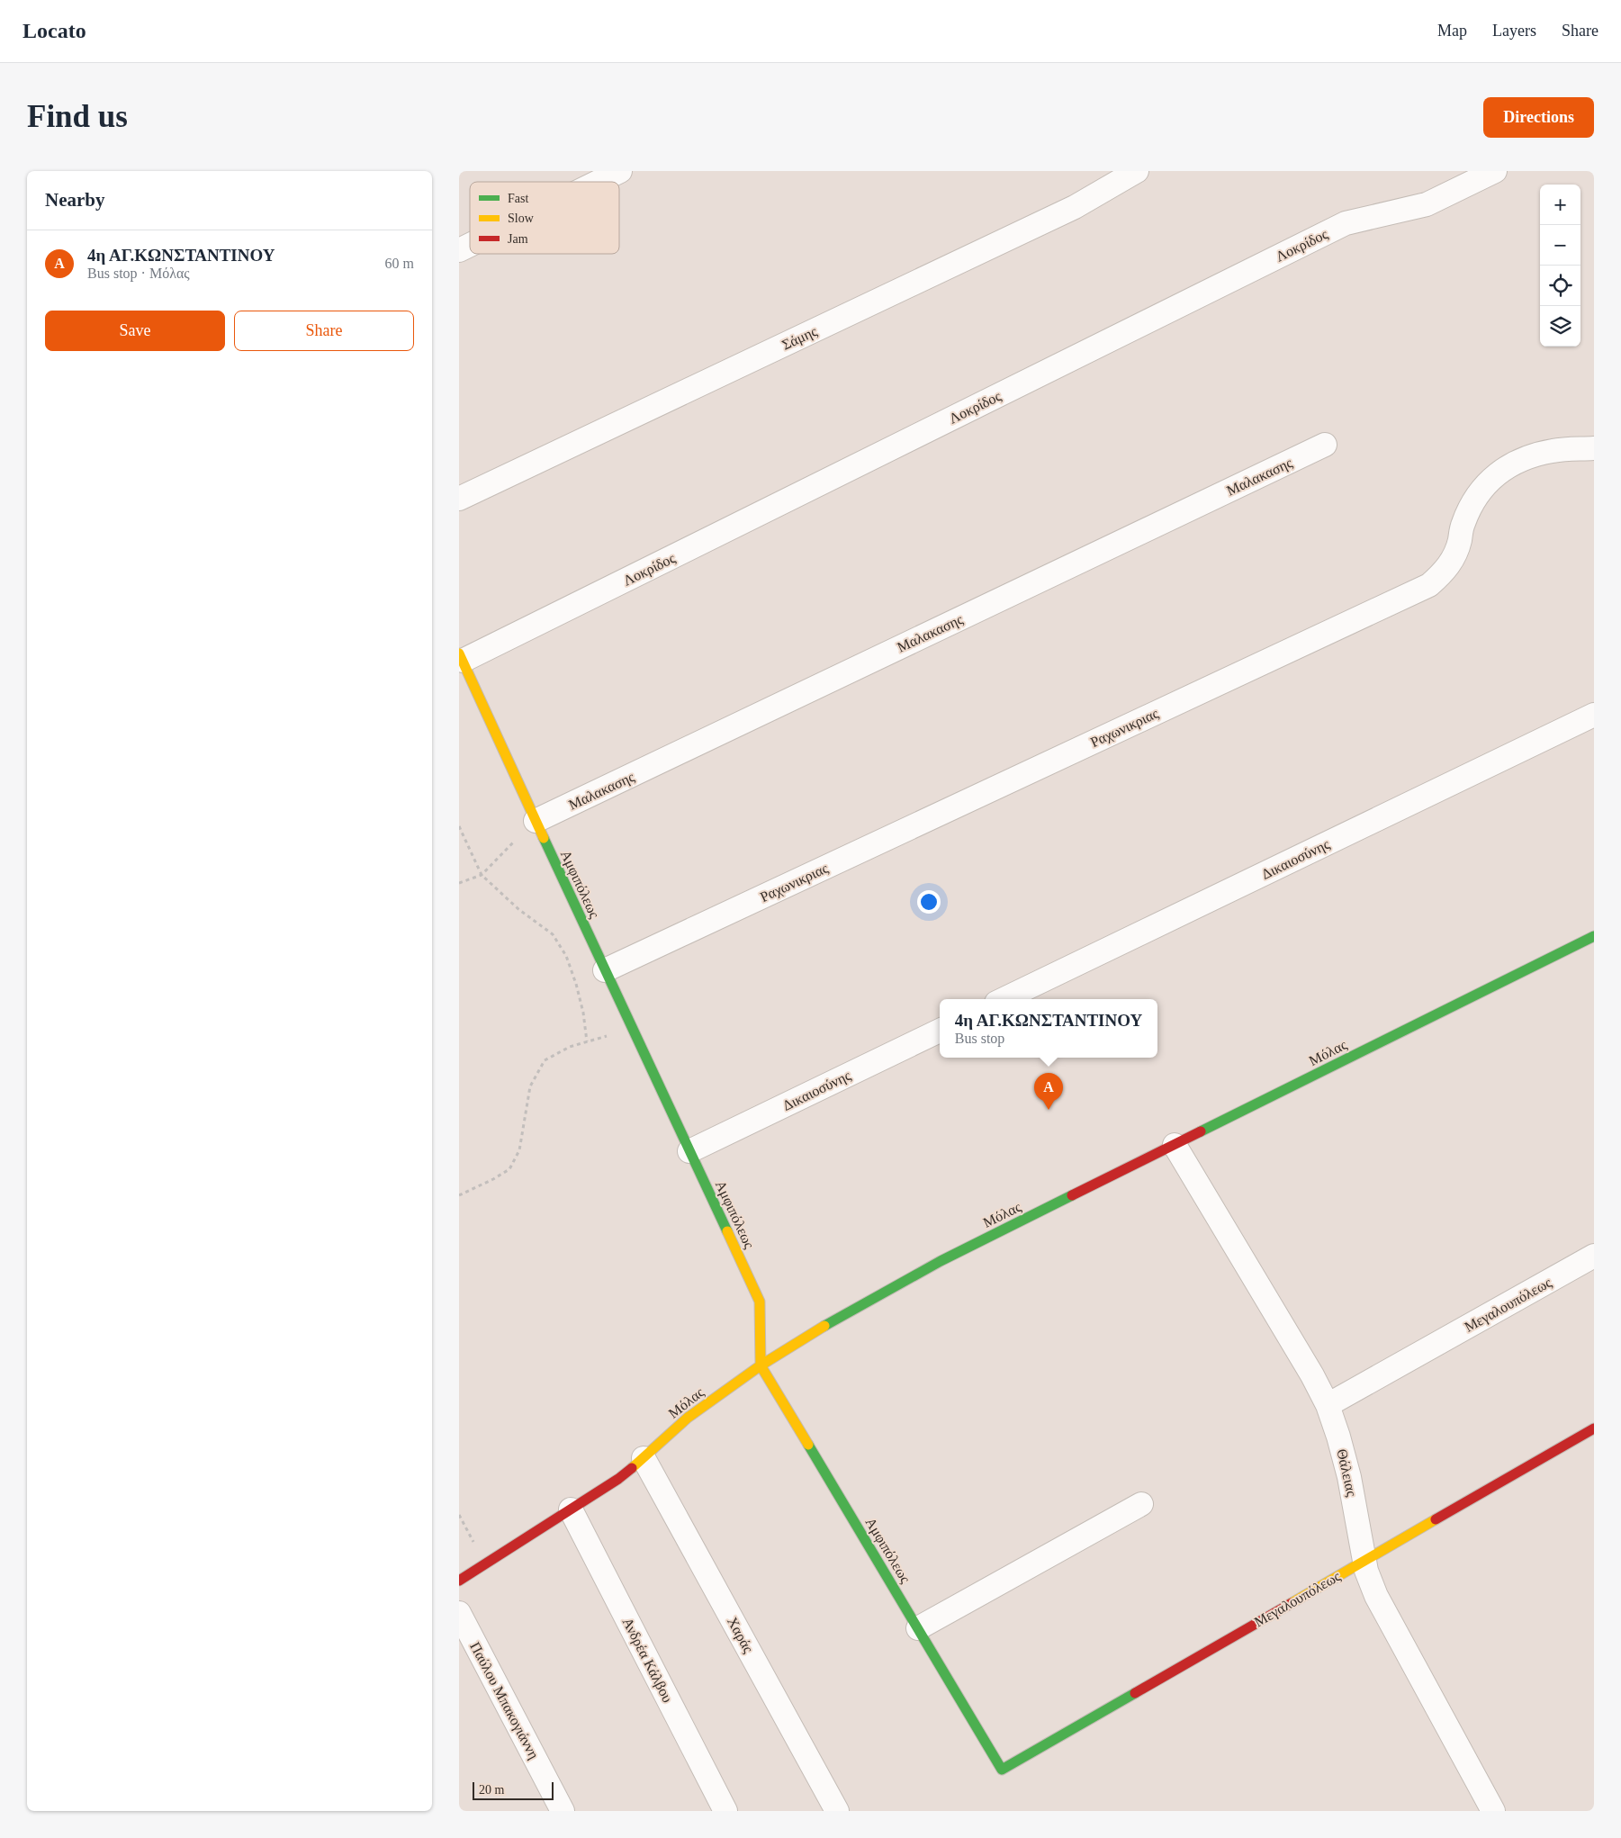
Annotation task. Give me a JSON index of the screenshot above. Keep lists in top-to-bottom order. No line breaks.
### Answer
{"streets":{"street":["Λοκρίδος","Σάμης","Μαλακασης","Ραχωνικριας","Δικαιοσύνης","Αμφιπόλεως","Μόλας","Μεγαλουπόλεως","Θάλειας","Χαράς","Ανδρέα Κάλβου","Παύλου Μπακογιάννη"]},"crossings":[["Λοκρίδος","Αμφιπόλεως"],["Μαλακασης","Αμφιπόλεως"],["Ραχωνικριας","Αμφιπόλεως"],["Δικαιοσύνης","Αμφιπόλεως"],["Αμφιπόλεως","Μόλας"],["Αμφιπόλεως","Μεγαλουπόλεως"],["Μόλας","Θάλειας"],["Μόλας","Χαράς"],["Μόλας","Ανδρέα Κάλβου"],["Μεγαλουπόλεως","Θάλειας"]],"legend":["Fast","Slow","Jam"],"scale_bar":"20 m","page":{"header":"Locato","nav":["Map","Layers","Share"],"buttons":["Directions",["Save","Share"]],"title":"Find us","heading":"Nearby","map_buttons":["+","−"],"list":[{"mark":"A","name":"4η ΑΓ.ΚΩΝΣΤΑΝΤΙΝΟΥ","note":"Bus stop · Μόλας","value":"60 m"}],"popup":["4η ΑΓ.ΚΩΝΣΤΑΝΤΙΝΟΥ","Bus stop"],"pins":"A","scale":"20 m"}}
